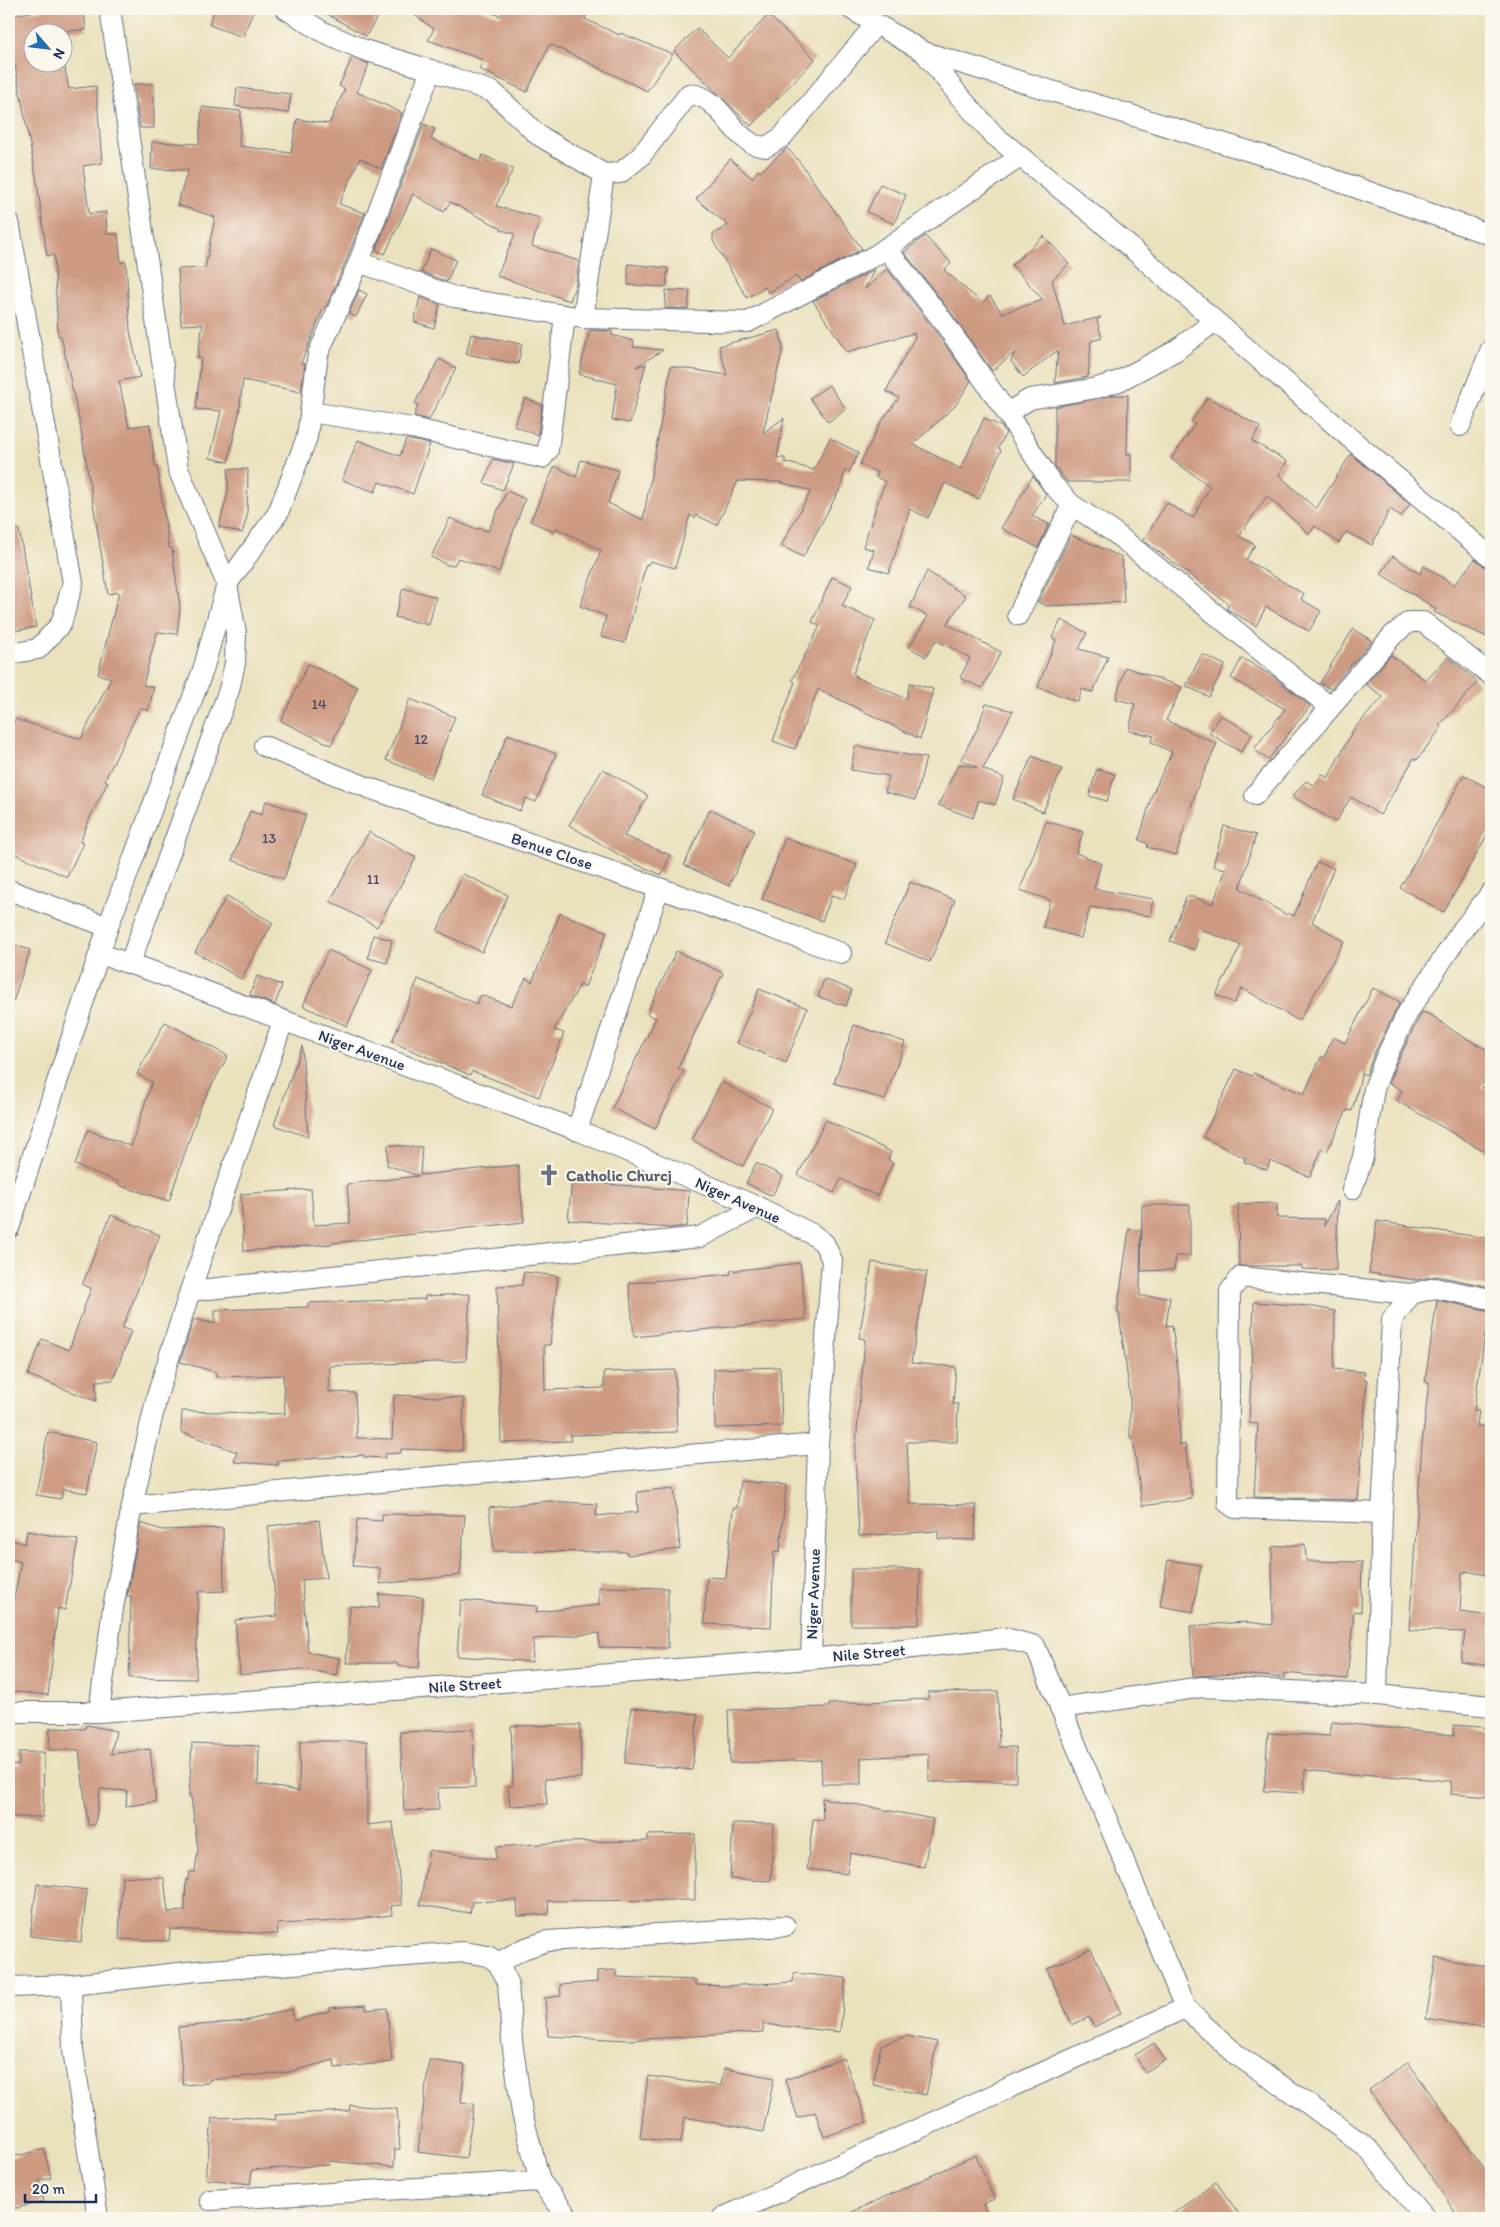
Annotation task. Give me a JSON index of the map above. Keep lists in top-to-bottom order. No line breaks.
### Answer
{"streets":{"street":["Benue Close","Niger Avenue","Nile Street"]},"crossings":[["Niger Avenue","Nile Street"]],"places":{"church":["Catholic Churcj"]},"house_numbers":["14","12","13","11"],"scale_bar":"20 m","north":"bottom right"}
